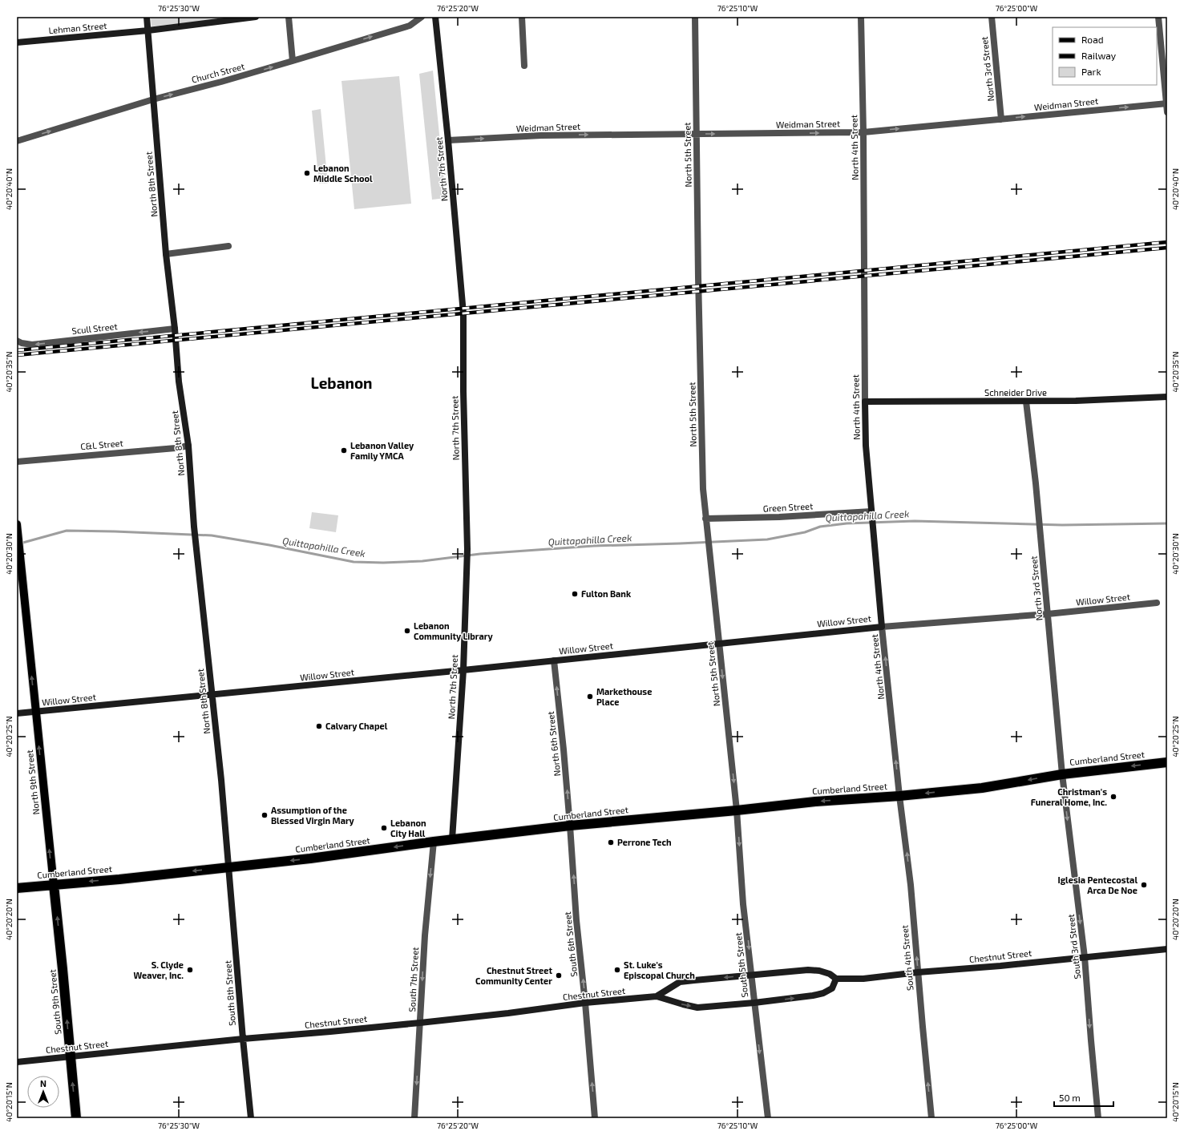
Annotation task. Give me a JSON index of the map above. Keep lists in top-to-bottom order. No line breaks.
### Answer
{"streets":{"highway":["Cumberland Street","South 9th Street"],"main road":["North 9th Street"],"street":["Lehman Street","North 3rd Street","Church Street","Weidman Street","North 4th Street","North 5th Street","North 7th Street","North 8th Street","Scull Street","Schneider Drive","C&L Street","Green Street","Willow Street","North 6th Street","South 6th Street","South 3rd Street","Chestnut Street","South 4th Street","South 5th Street","South 7th Street","South 8th Street"]},"crossings":[["Lehman Street","North 8th Street"],["North 3rd Street","Weidman Street"],["North 3rd Street","Schneider Drive"],["North 3rd Street","Willow Street"],["North 3rd Street","Cumberland Street"],["North 3rd Street","South 3rd Street"],["Church Street","North 8th Street"],["Weidman Street","North 4th Street"],["Weidman Street","North 5th Street"],["Weidman Street","North 7th Street"],["North 4th Street","Schneider Drive"],["North 4th Street","Green Street"],["North 4th Street","Willow Street"],["North 4th Street","Cumberland Street"],["North 4th Street","South 4th Street"],["North 5th Street","Green Street"],["North 5th Street","Willow Street"],["North 5th Street","Cumberland Street"],["North 5th Street","South 5th Street"],["North 7th Street","Willow Street"],["North 7th Street","Cumberland Street"],["North 8th Street","Scull Street"],["North 8th Street","C&L Street"],["North 8th Street","Willow Street"],["North 8th Street","Cumberland Street"],["North 8th Street","South 8th Street"],["Willow Street","North 6th Street"],["Willow Street","North 9th Street"],["North 6th Street","Cumberland Street"],["North 6th Street","South 6th Street"],["Cumberland Street","North 9th Street"],["Cumberland Street","South 6th Street"],["Cumberland Street","South 3rd Street"],["Cumberland Street","South 4th Street"],["Cumberland Street","South 5th Street"],["Cumberland Street","South 7th Street"],["Cumberland Street","South 8th Street"],["Cumberland Street","South 9th Street"],["North 9th Street","South 9th Street"],["South 6th Street","Chestnut Street"],["South 3rd Street","Chestnut Street"],["Chestnut Street","South 4th Street"],["Chestnut Street","South 5th Street"],["Chestnut Street","South 7th Street"],["Chestnut Street","South 8th Street"],["Chestnut Street","South 9th Street"]],"one_way":["Church Street","Weidman Street","Scull Street","North 6th Street","Cumberland Street","North 9th Street","South 6th Street","South 3rd Street","South 4th Street","South 5th Street","South 7th Street","South 9th Street"],"districts":["Lebanon"],"water":["Quittapahilla Creek"],"places":["Lebanon Middle School","Lebanon Valley Family YMCA","Fulton Bank","Lebanon Community Library","Markethouse Place","Calvary Chapel","Christman's Funeral Home, Inc.","Assumption of the Blessed Virgin Mary","Lebanon City Hall","Perrone Tech","Iglesia Pentecostal Arca De Noe","S. Clyde Weaver, Inc.","St. Luke's Episcopal Church","Chestnut Street Community Center"],"legend":["Road","Railway","Park"],"scale_bar":"50 m","north":"top","coordinates":["76°25'30\"W","76°25'20\"W","76°25'10\"W","76°25'00\"W","40°20'40\"N","40°20'35\"N","40°20'30\"N","40°20'25\"N","40°20'20\"N","40°20'15\"N"]}
